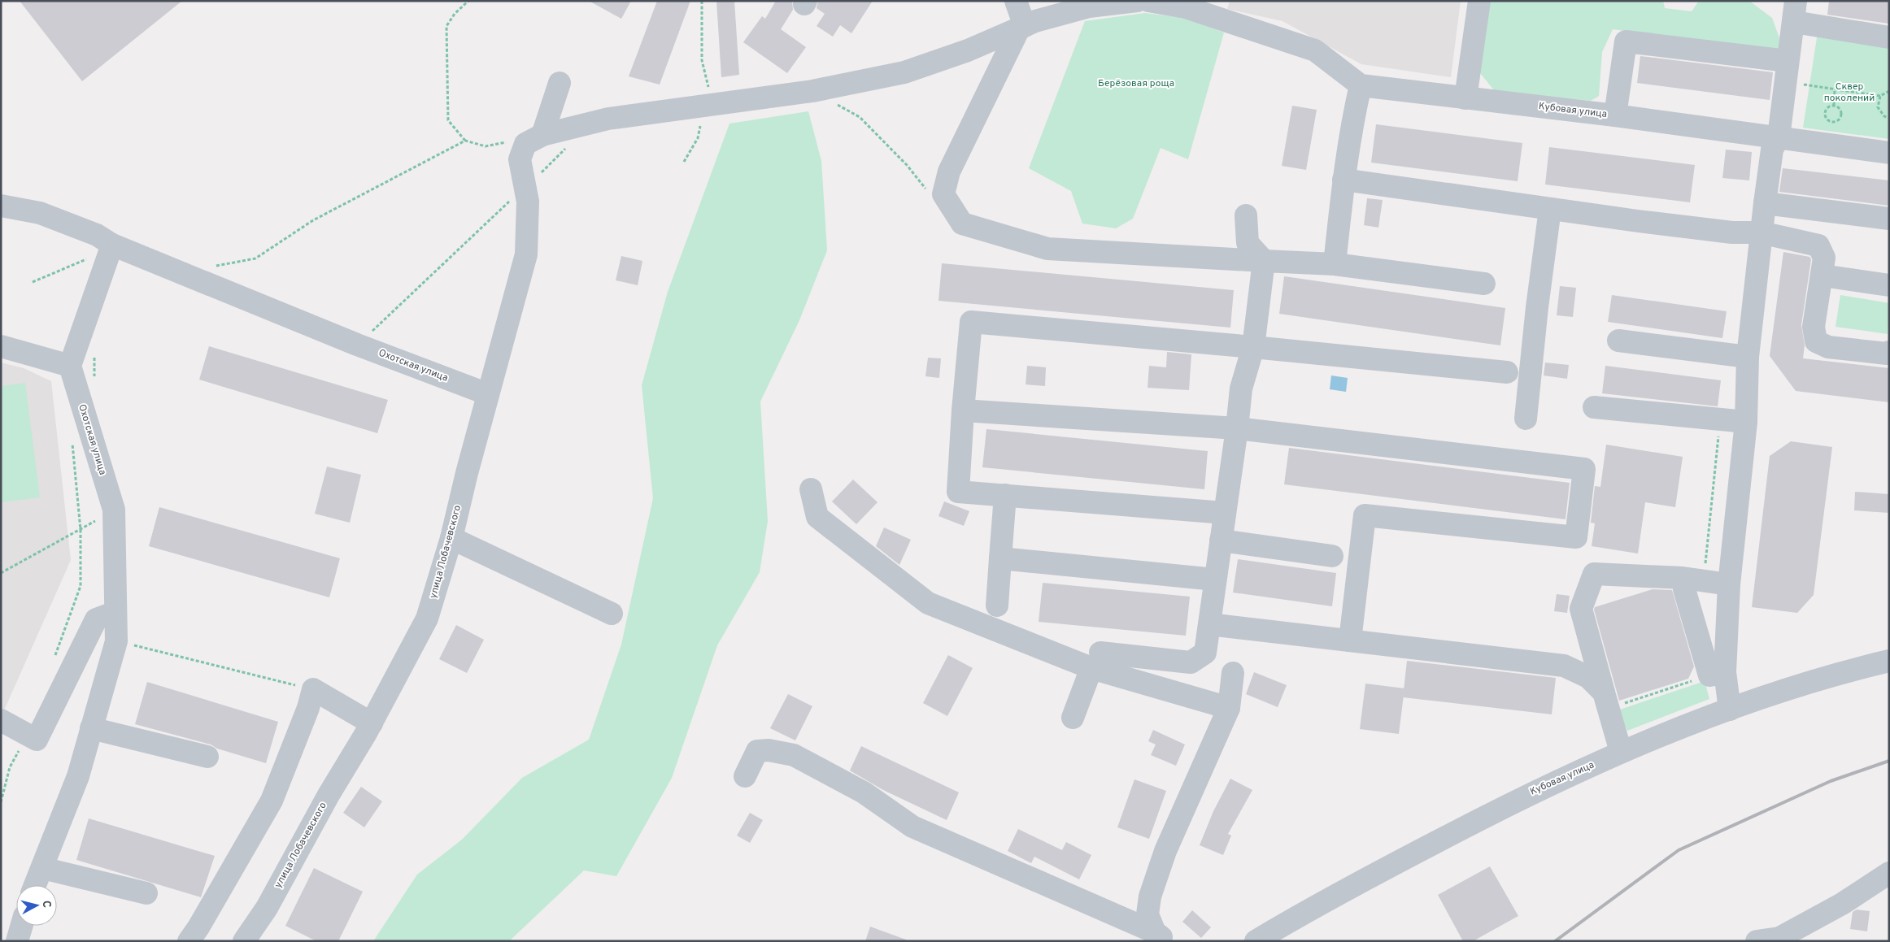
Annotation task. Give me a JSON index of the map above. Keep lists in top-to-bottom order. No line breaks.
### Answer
{"streets":{"street":["Кубовая улица","Охотская улица","улица Лобачевского"]},"crossings":[["Охотская улица","улица Лобачевского"]],"parks":["Берёзовая роща","Сквер поколений"],"north":"right"}
